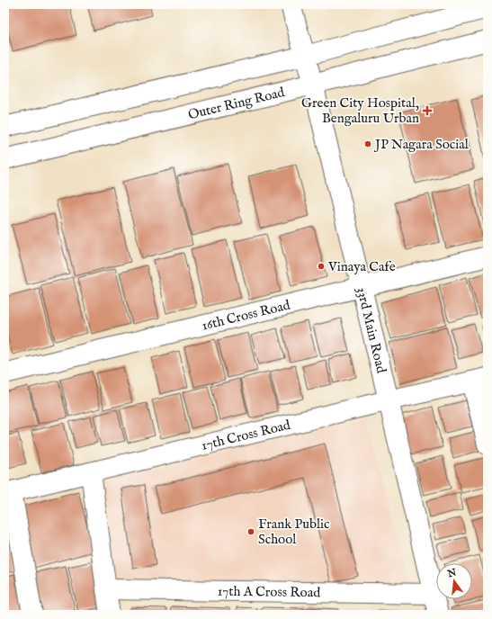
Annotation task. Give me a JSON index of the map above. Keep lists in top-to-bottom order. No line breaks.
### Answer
{"streets":{"main road":["Outer Ring Road","16th Cross Road","33rd Main Road","17th Cross Road","17th A Cross Road"]},"crossings":[["Outer Ring Road","33rd Main Road"],["16th Cross Road","33rd Main Road"],["33rd Main Road","17th Cross Road"],["33rd Main Road","17th A Cross Road"]],"places":{"health":["Green City Hospital, Bengaluru Urban"],"other":["JP Nagara Social","Vinaya Cafe","Frank Public School"]},"north":"top"}
